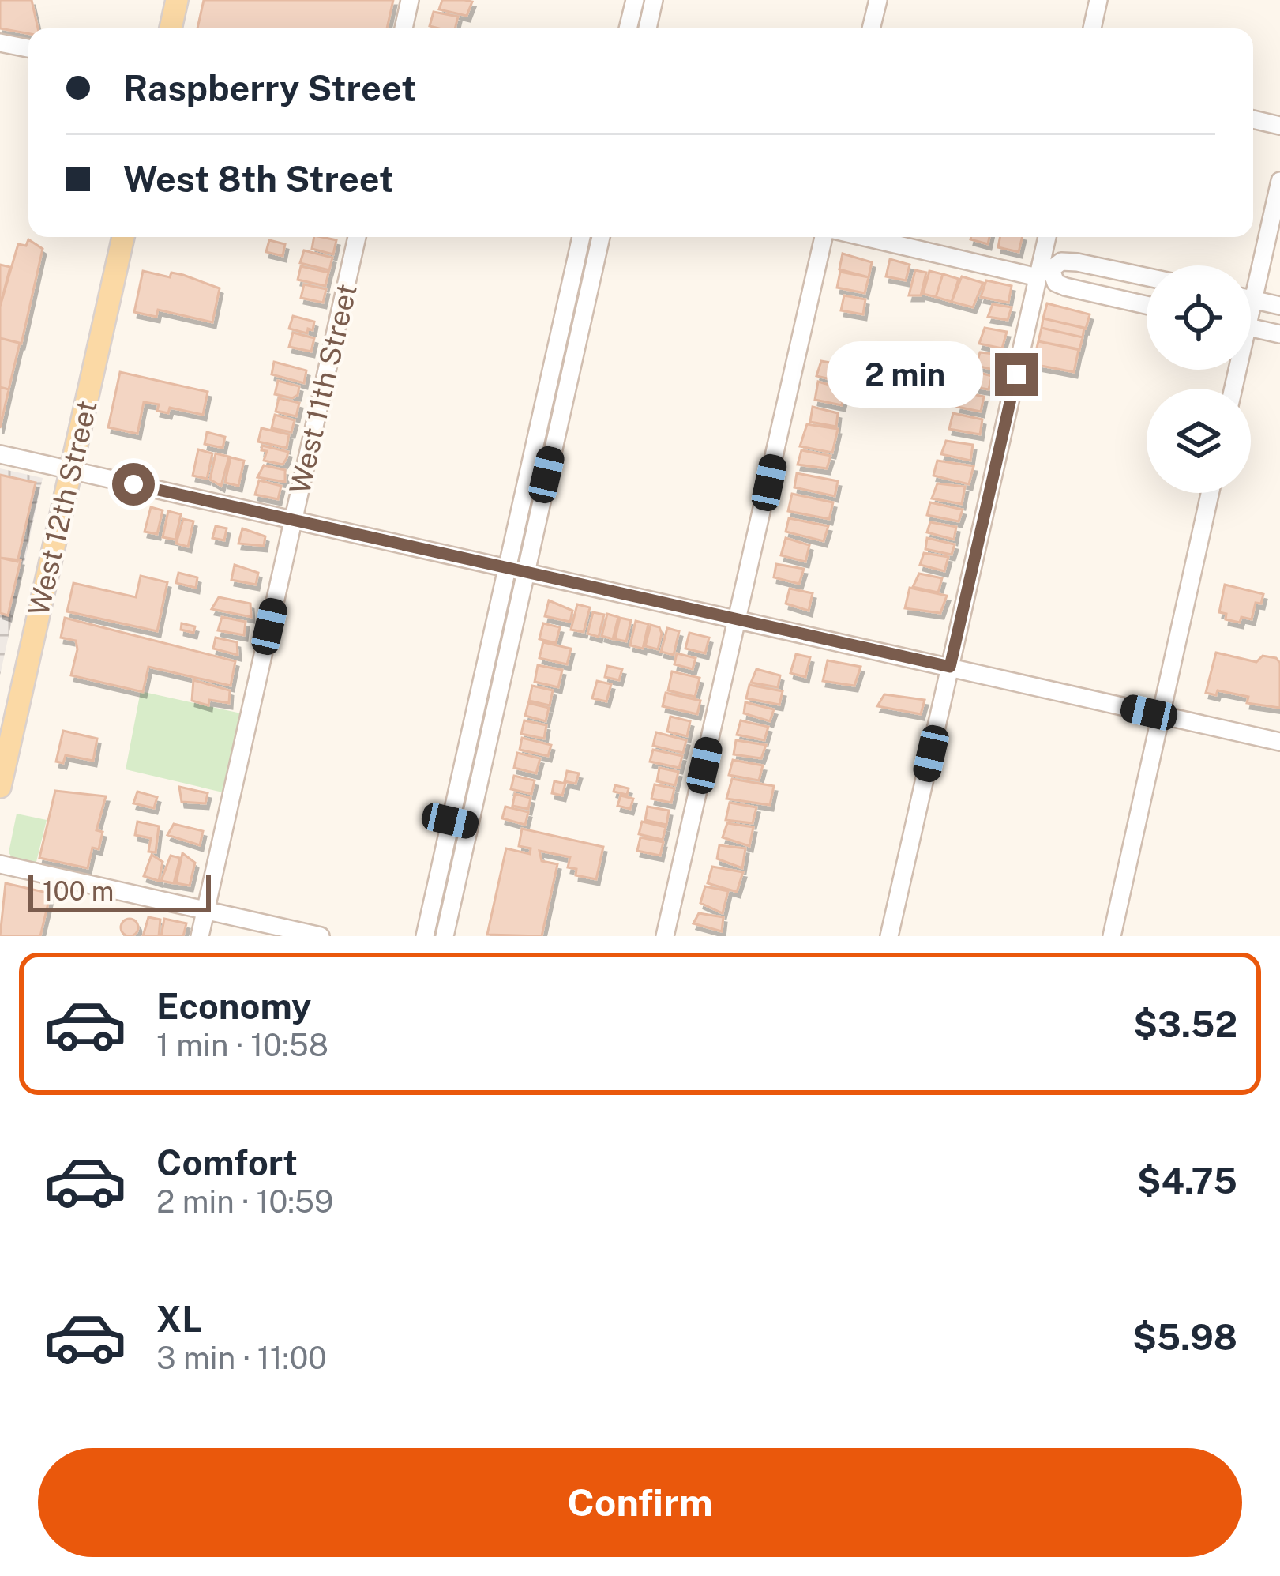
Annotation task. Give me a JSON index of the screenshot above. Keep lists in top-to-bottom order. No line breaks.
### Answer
{"streets":{"main road":["West 12th Street"],"street":["West 11th Street"]},"scale_bar":"100 m","page":{"banner":["Raspberry Street","West 8th Street"],"bubble":"2 min","scale":"100 m","list":[{"name":"Economy","note":"1 min · 10:58","value":"$3.52"},{"name":"Comfort","note":"2 min · 10:59","value":"$4.75"},{"name":"XL","note":"3 min · 11:00","value":"$5.98"}],"buttons":"Confirm"}}
